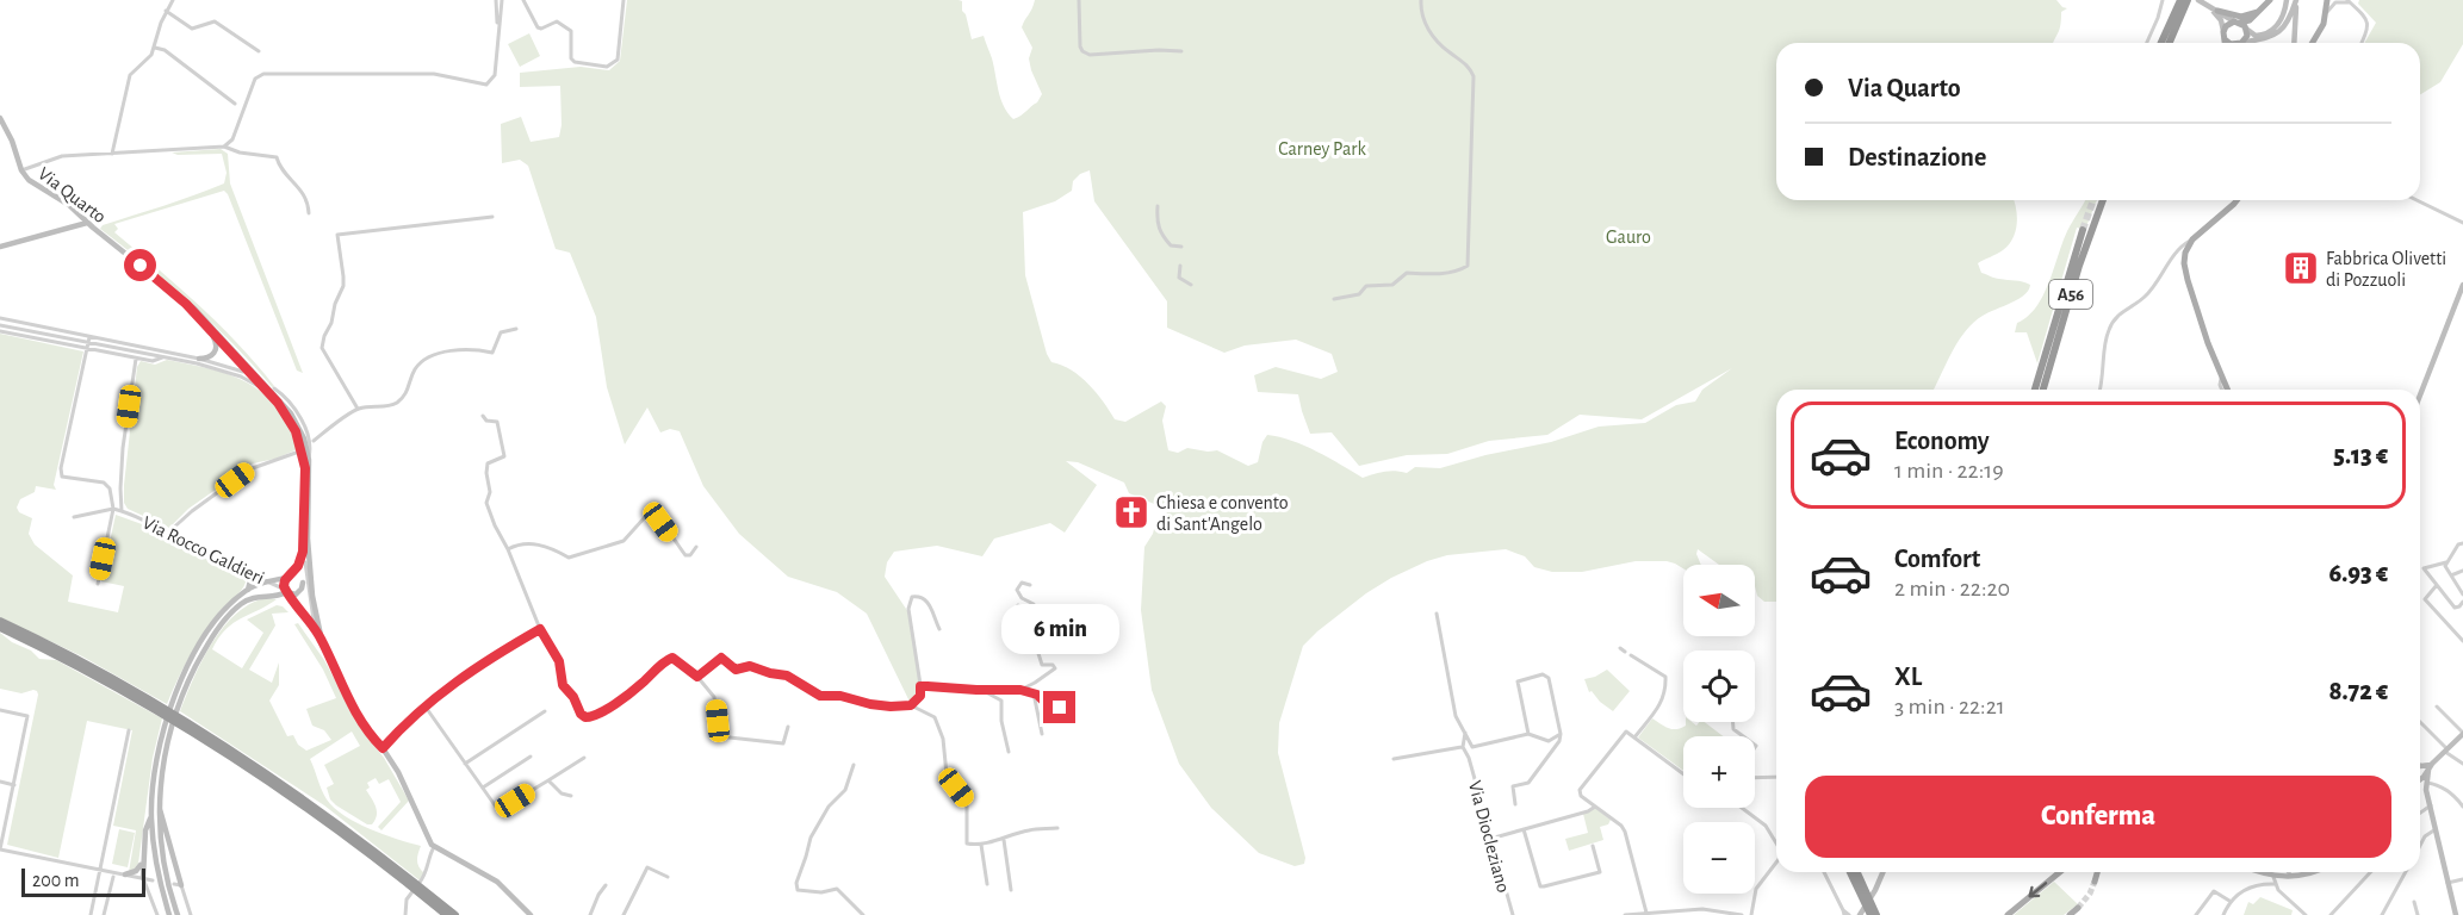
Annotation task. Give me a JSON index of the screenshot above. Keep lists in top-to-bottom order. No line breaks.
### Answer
{"streets":{"highway":["A56"],"street":["Via Quarto","Via Rocco Galdieri","Via Diocleziano"]},"crossings":[["Via Quarto","Via Rocco Galdieri"]],"parks":["Carney Park","Gauro"],"places":{"building":["Fabbrica Olivetti di Pozzuoli"],"church":["Chiesa e convento di Sant'Angelo"]},"scale_bar":"200 m","north":"left","page":{"banner":["Via Quarto","Destinazione"],"list":[{"name":"Economy","note":"1 min · 22:19","value":"5.13 €"},{"name":"Comfort","note":"2 min · 22:20","value":"6.93 €"},{"name":"XL","note":"3 min · 22:21","value":"8.72 €"}],"map_buttons":["+","−"],"bubble":"6 min","buttons":"Conferma","scale":"200 m"}}
